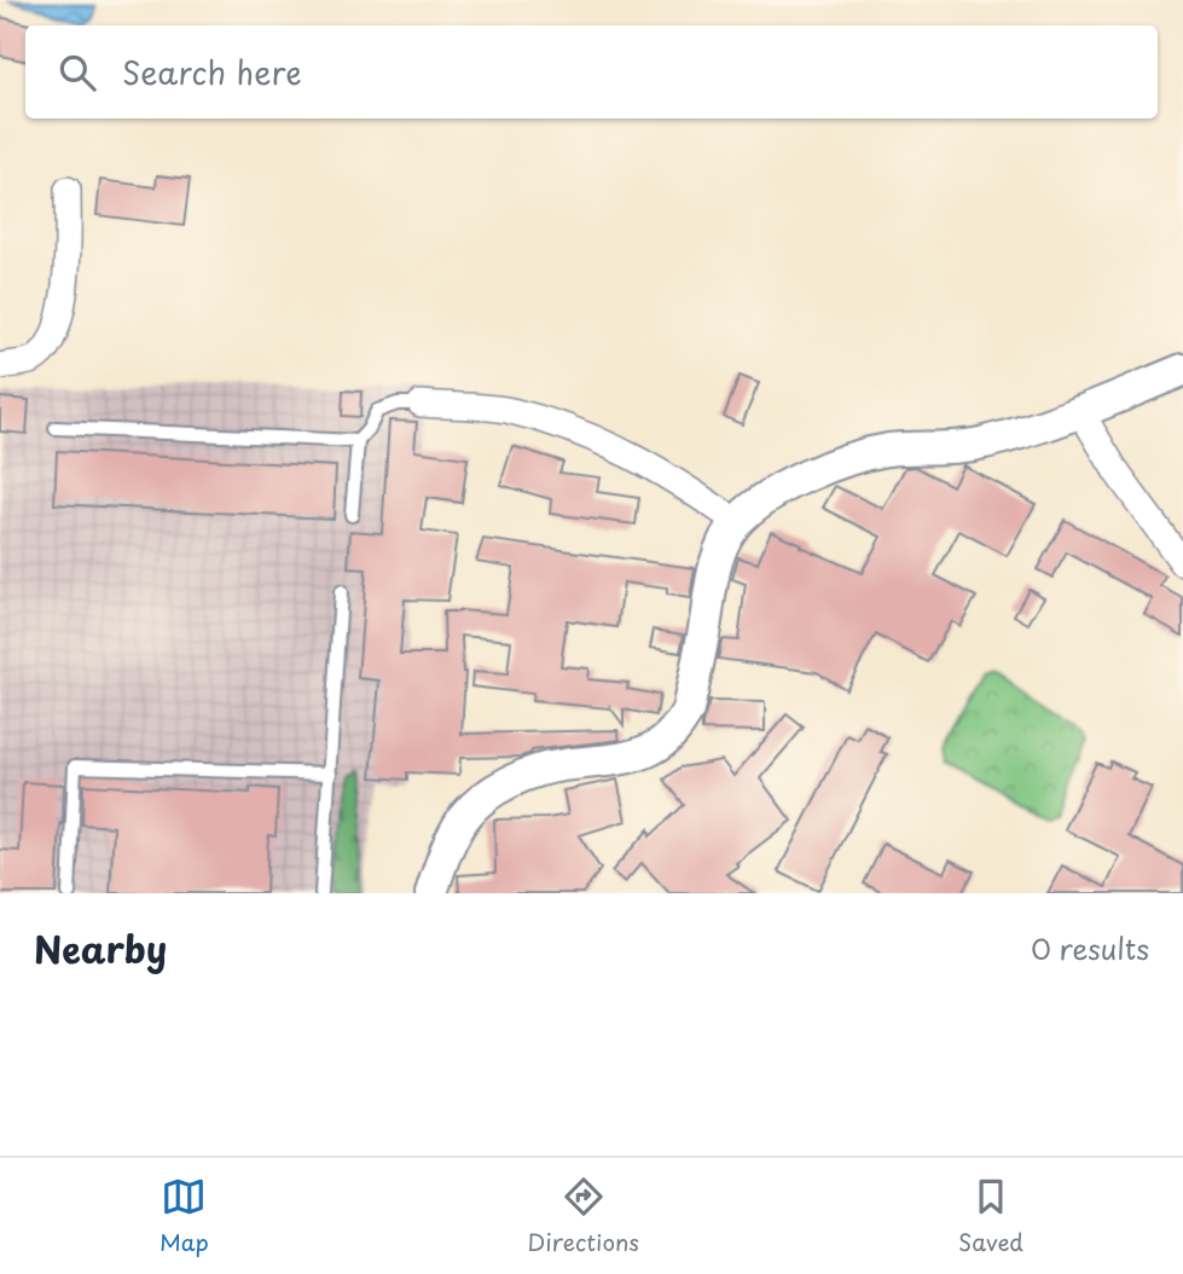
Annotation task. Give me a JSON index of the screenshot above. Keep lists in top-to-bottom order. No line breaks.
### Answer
{"page":{"search":"Search here","heading":["Nearby","0 results"],"nav":["Map","Directions","Saved"]}}
